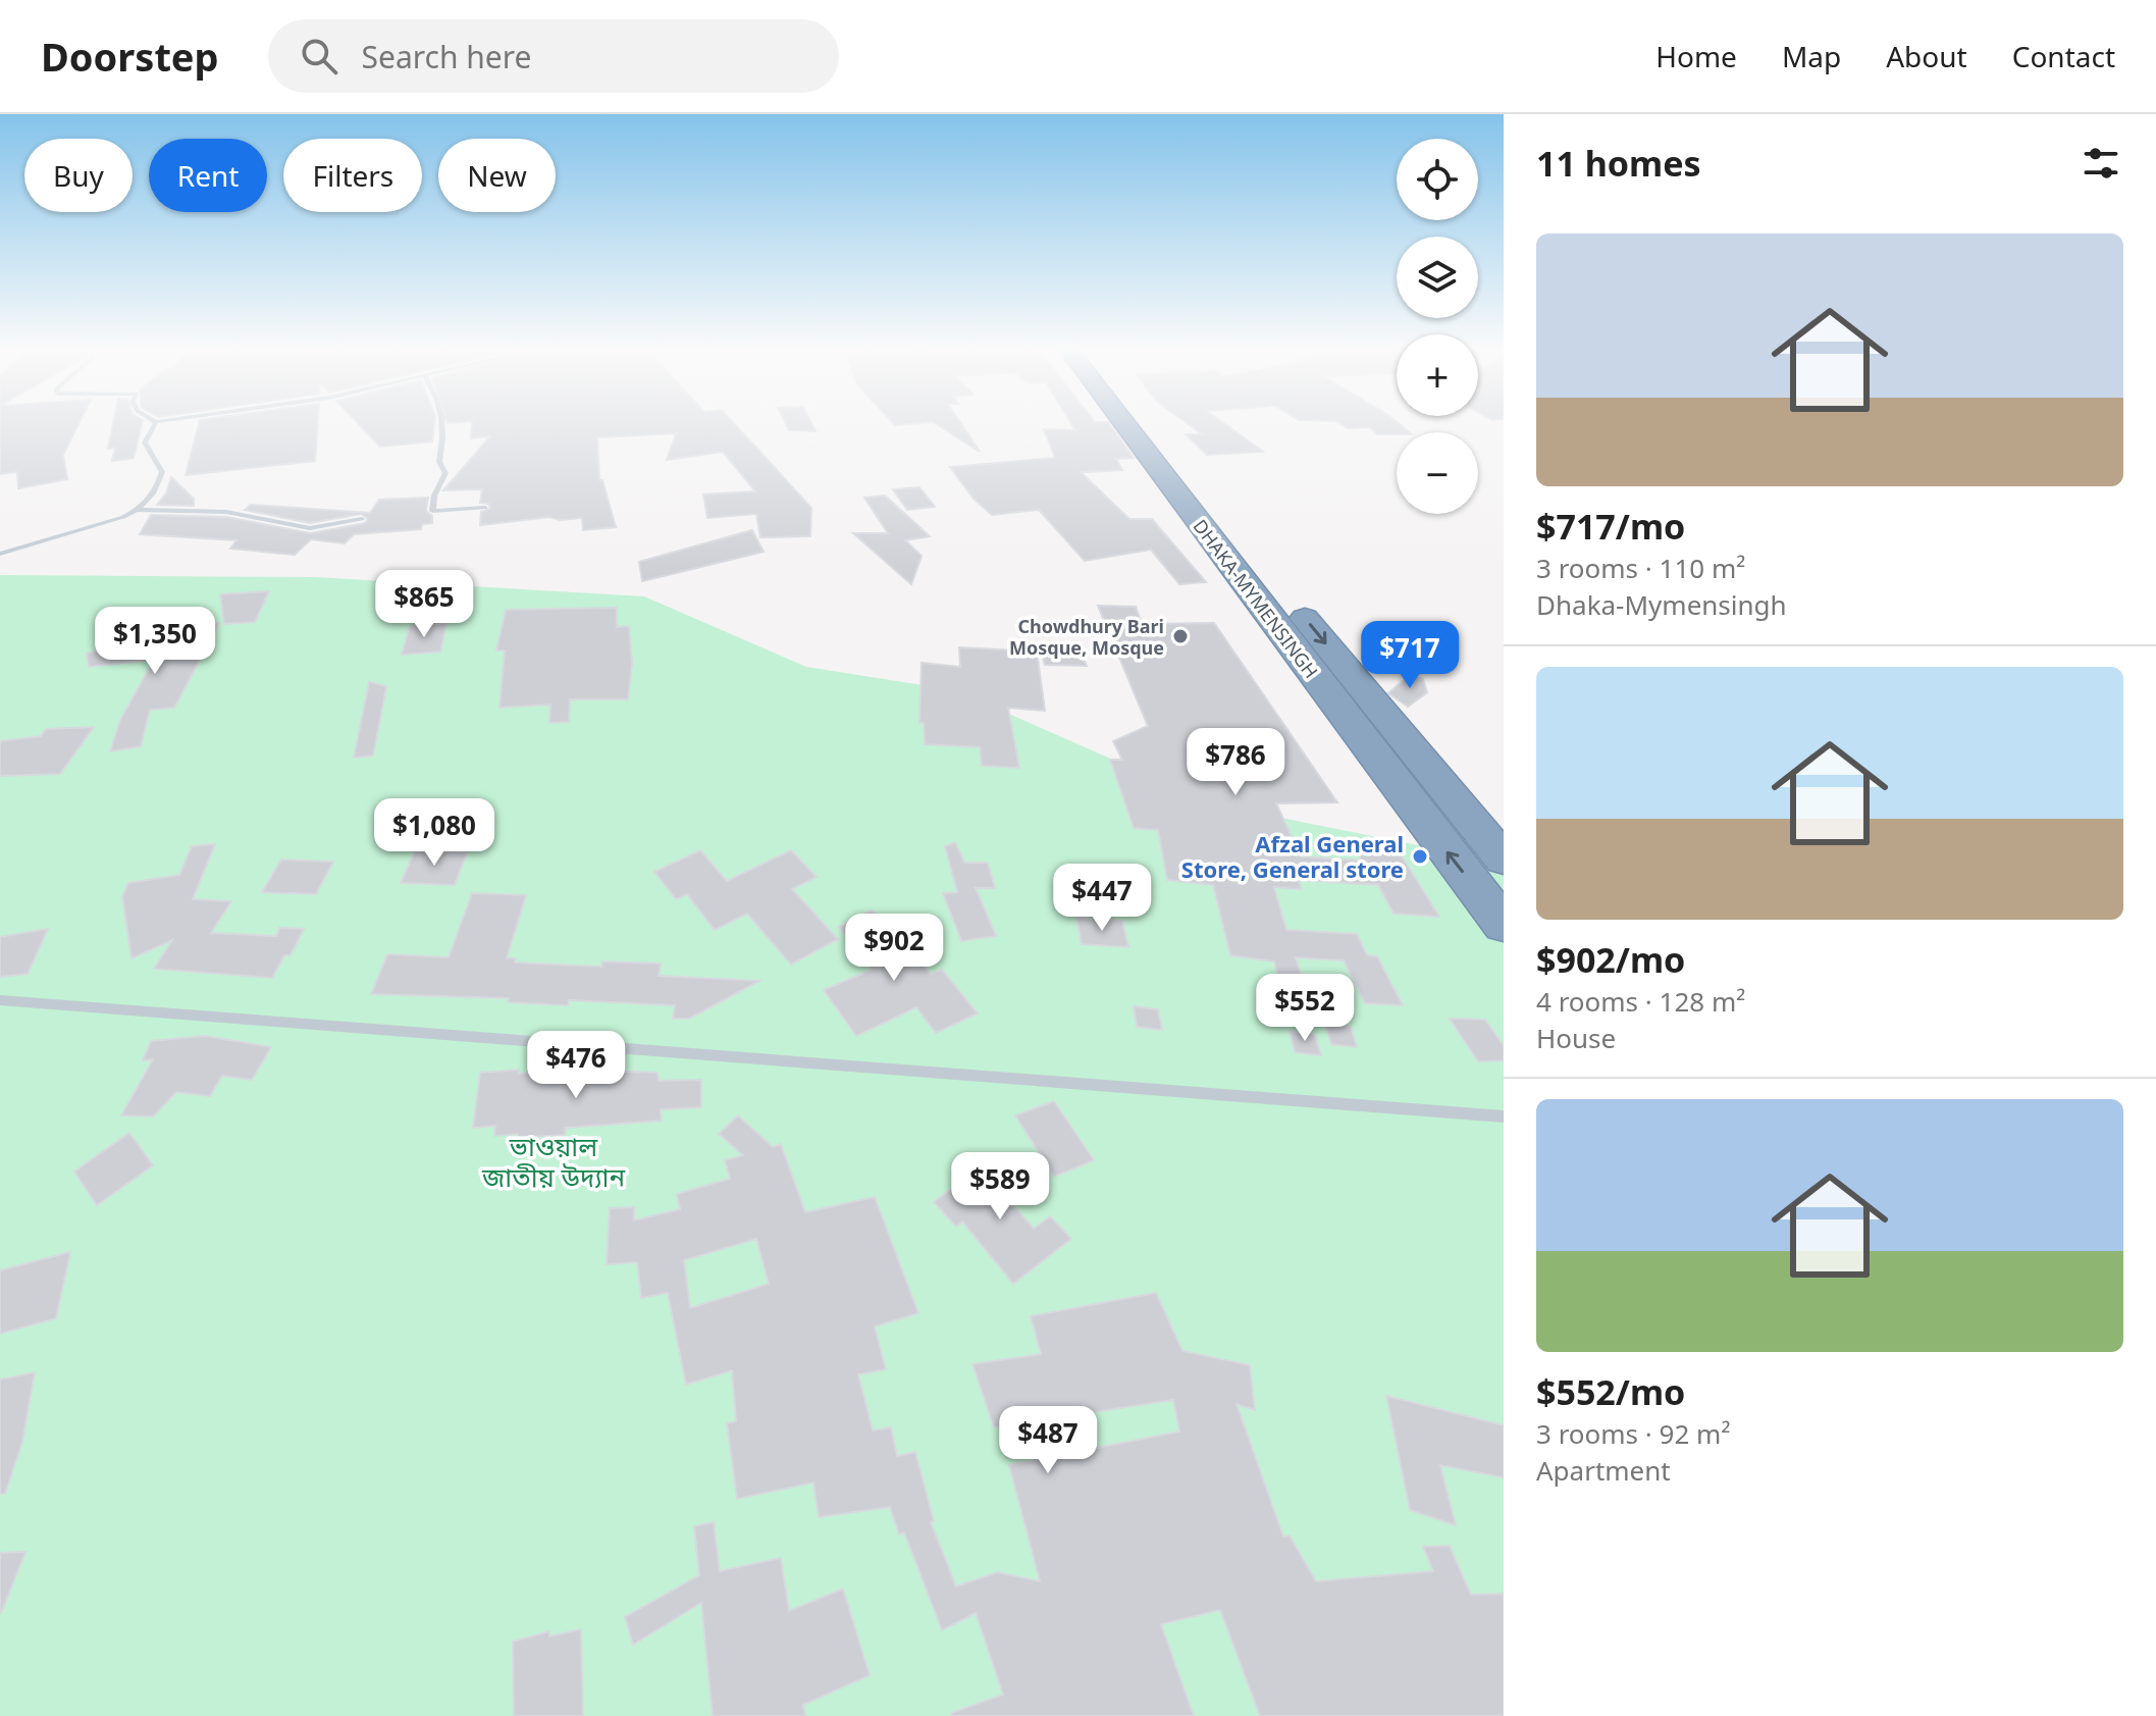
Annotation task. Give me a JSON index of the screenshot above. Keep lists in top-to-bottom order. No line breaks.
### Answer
{"streets":{"highway":["DHAKA-MYMENSINGH"]},"parks":["ভাওয়াল জাতীয় উদ্যান"],"places":["Chowdhury Bari Mosque, Mosque","Afzal General Store, General store"],"page":{"header":"Doorstep","search":"Search here","nav":["Home","Map","About","Contact"],"heading":"11 homes","map_buttons":["+","−"],"chip":["Buy","Rent","Filters","New"],"list":[{"name":"$717/mo","note":"3 rooms · 110 m² · Dhaka-Mymensingh"},{"name":"$902/mo","note":"4 rooms · 128 m² · House"},{"name":"$552/mo","note":"3 rooms · 92 m² · Apartment"}],"price":["$865","$1,350","$717","$786","$1,080","$447","$902","$552","$476","$589","$487"]}}
